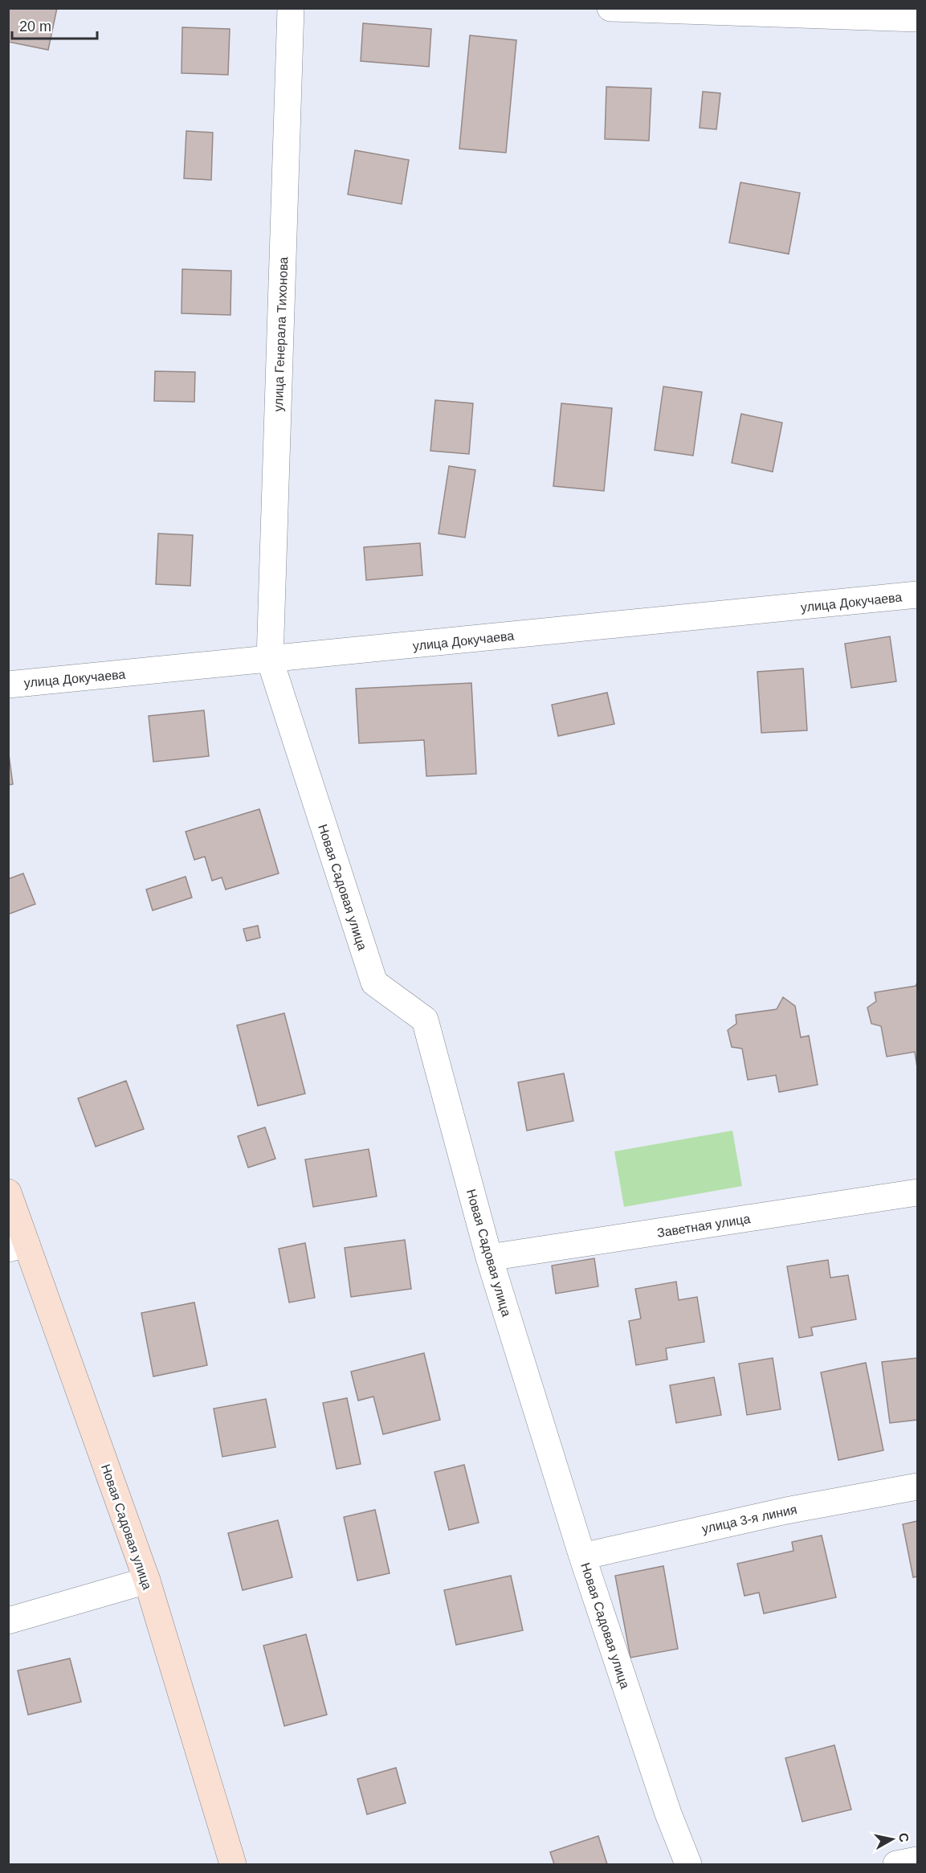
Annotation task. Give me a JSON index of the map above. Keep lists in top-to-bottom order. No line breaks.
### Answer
{"streets":{"street":["улица Генерала Тихонова","улица Докучаева","Новая Садовая улица","Заветная улица","улица 3-я линия"]},"crossings":[["улица Генерала Тихонова","улица Докучаева"],["улица Генерала Тихонова","Новая Садовая улица"],["улица Докучаева","Новая Садовая улица"],["Новая Садовая улица","Заветная улица"],["Новая Садовая улица","улица 3-я линия"]],"scale_bar":"20 m","north":"right"}
